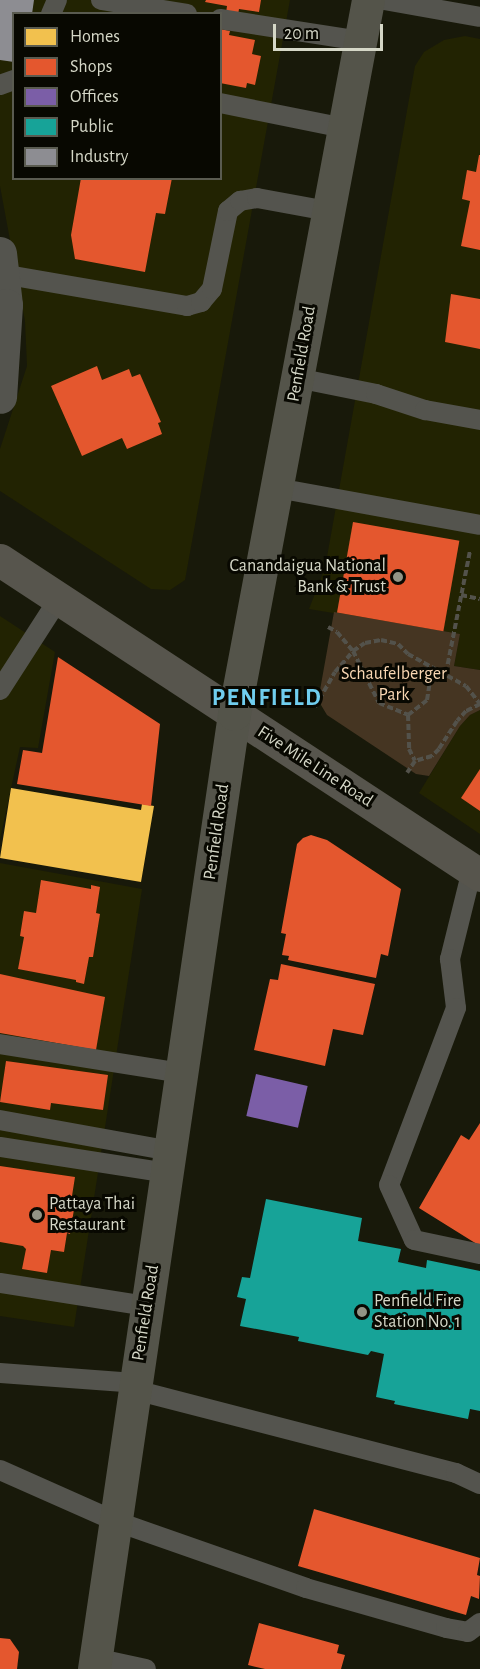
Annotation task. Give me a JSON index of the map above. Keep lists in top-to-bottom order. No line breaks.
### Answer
{"streets":{"main road":["Penfield Road","Five Mile Line Road"]},"crossings":[["Penfield Road","Five Mile Line Road"]],"districts":["PENFIELD"],"parks":["Schaufelberger Park"],"places":["Canandaigua National Bank & Trust","Pattaya Thai Restaurant","Penfield Fire Station No. 1"],"legend":["Homes","Shops","Offices","Public","Industry"],"scale_bar":"20 m"}
